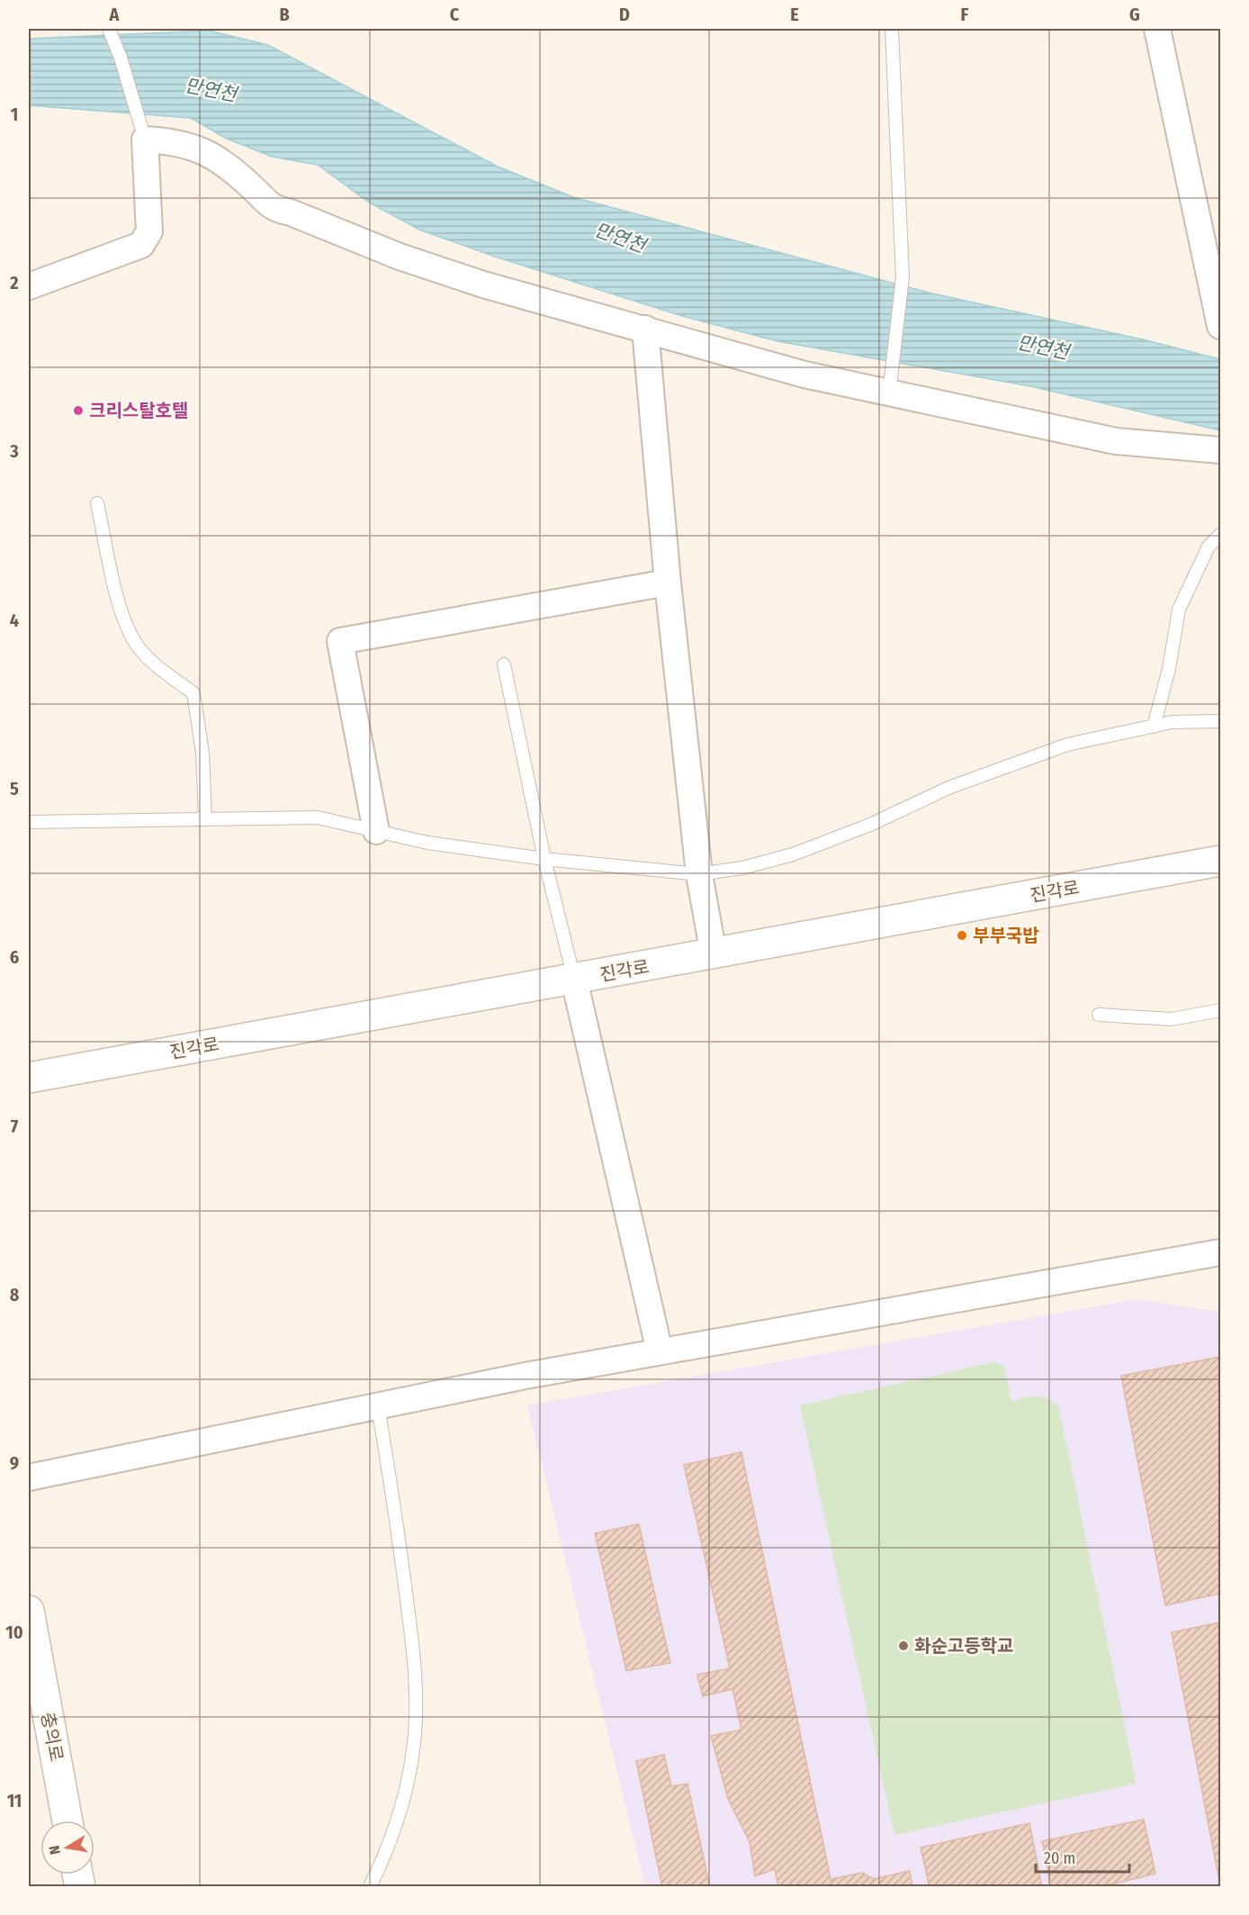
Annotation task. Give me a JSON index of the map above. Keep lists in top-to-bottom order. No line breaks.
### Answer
{"streets":{"street":["진각로","충의로"]},"water":["만연천"],"places":["크리스탈호텔","부부국밥","화순고등학교"],"scale_bar":"20 m","north":"left","grid":{"columns":["A","B","C","D","E","F","G"],"rows":["1","2","3","4","5","6","7","8","9","10","11"]}}
